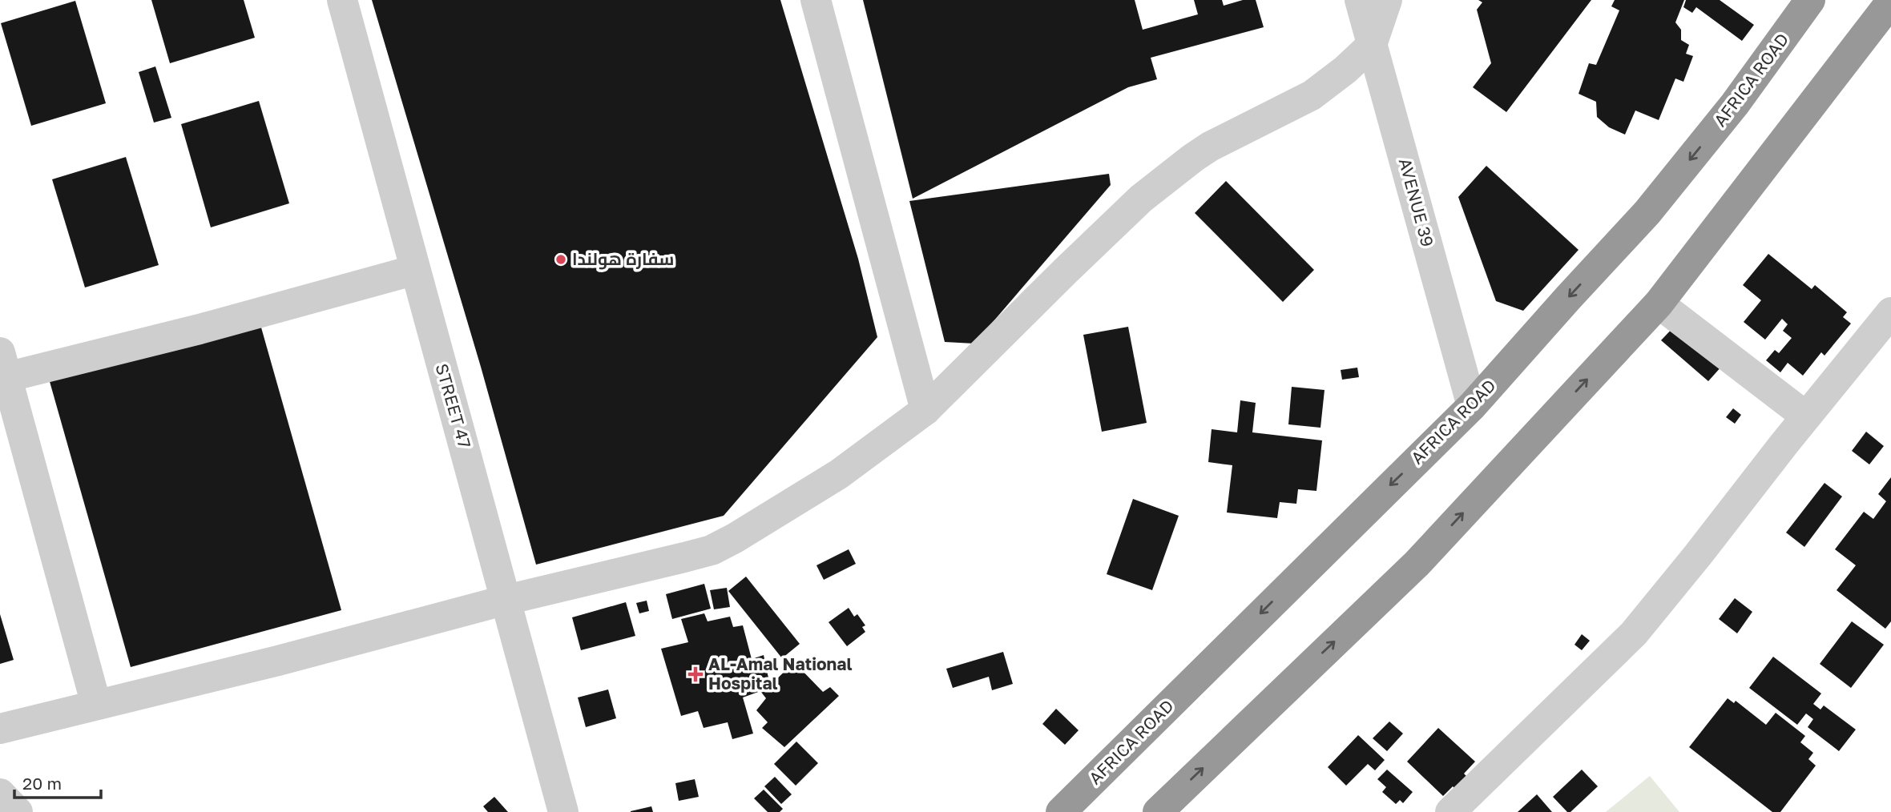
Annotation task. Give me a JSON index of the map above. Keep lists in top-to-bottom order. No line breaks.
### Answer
{"streets":{"highway":["AFRICA ROAD"],"street":["AVENUE 39","STREET 47"]},"crossings":[["AFRICA ROAD","AVENUE 39"]],"places":{"other":["سفارة هولندا"],"health":["AL-Amal National Hospital"]},"scale_bar":"20 m"}
